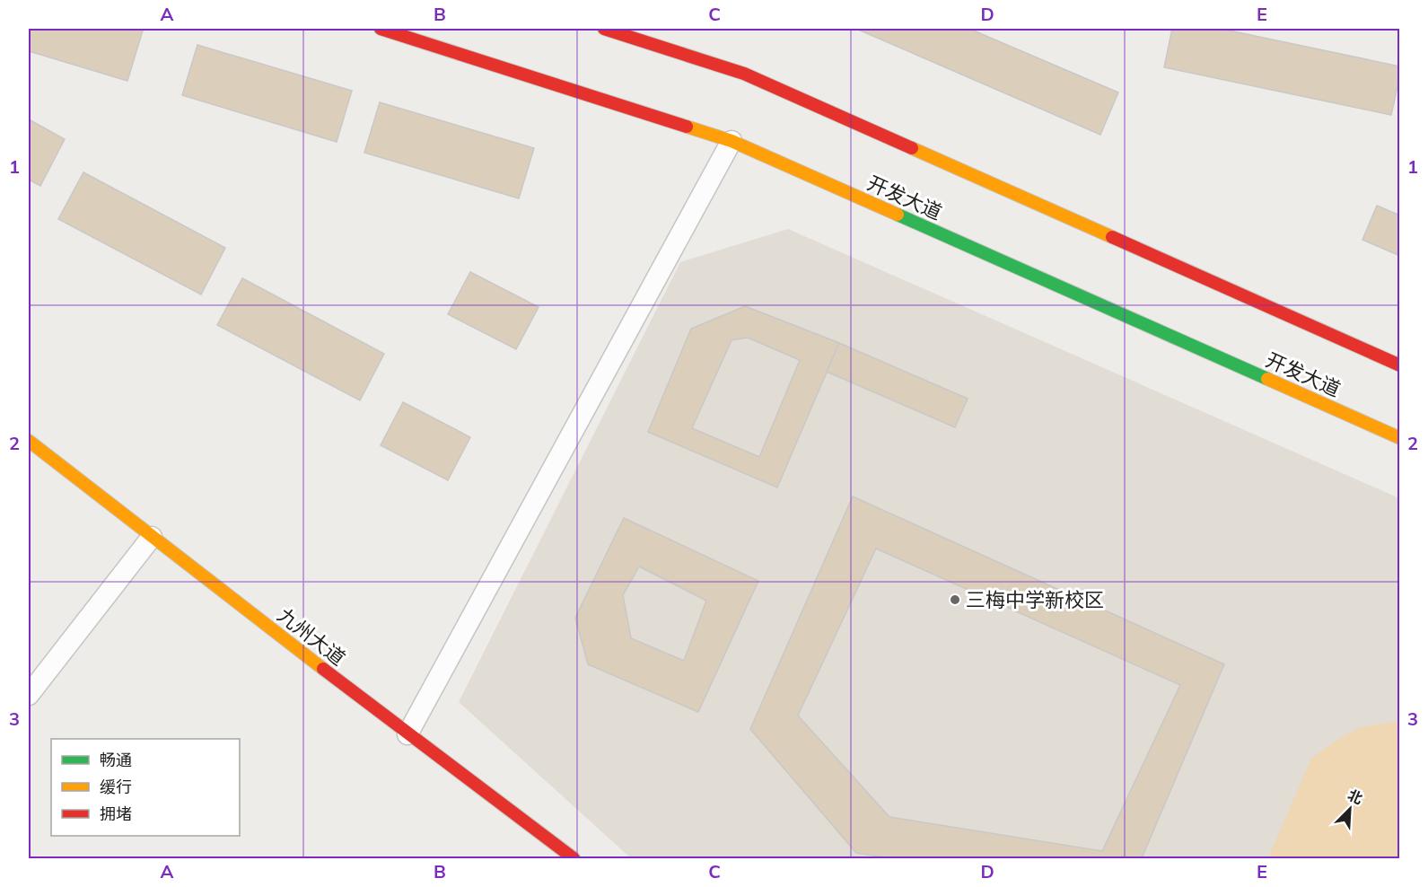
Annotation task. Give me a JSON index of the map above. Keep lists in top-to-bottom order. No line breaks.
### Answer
{"streets":{"main road":["开发大道","九州大道"]},"places":["三梅中学新校区"],"legend":["畅通","缓行","拥堵"],"north":"top right","grid":{"columns":["A","B","C","D","E"],"rows":["1","2","3"]}}
